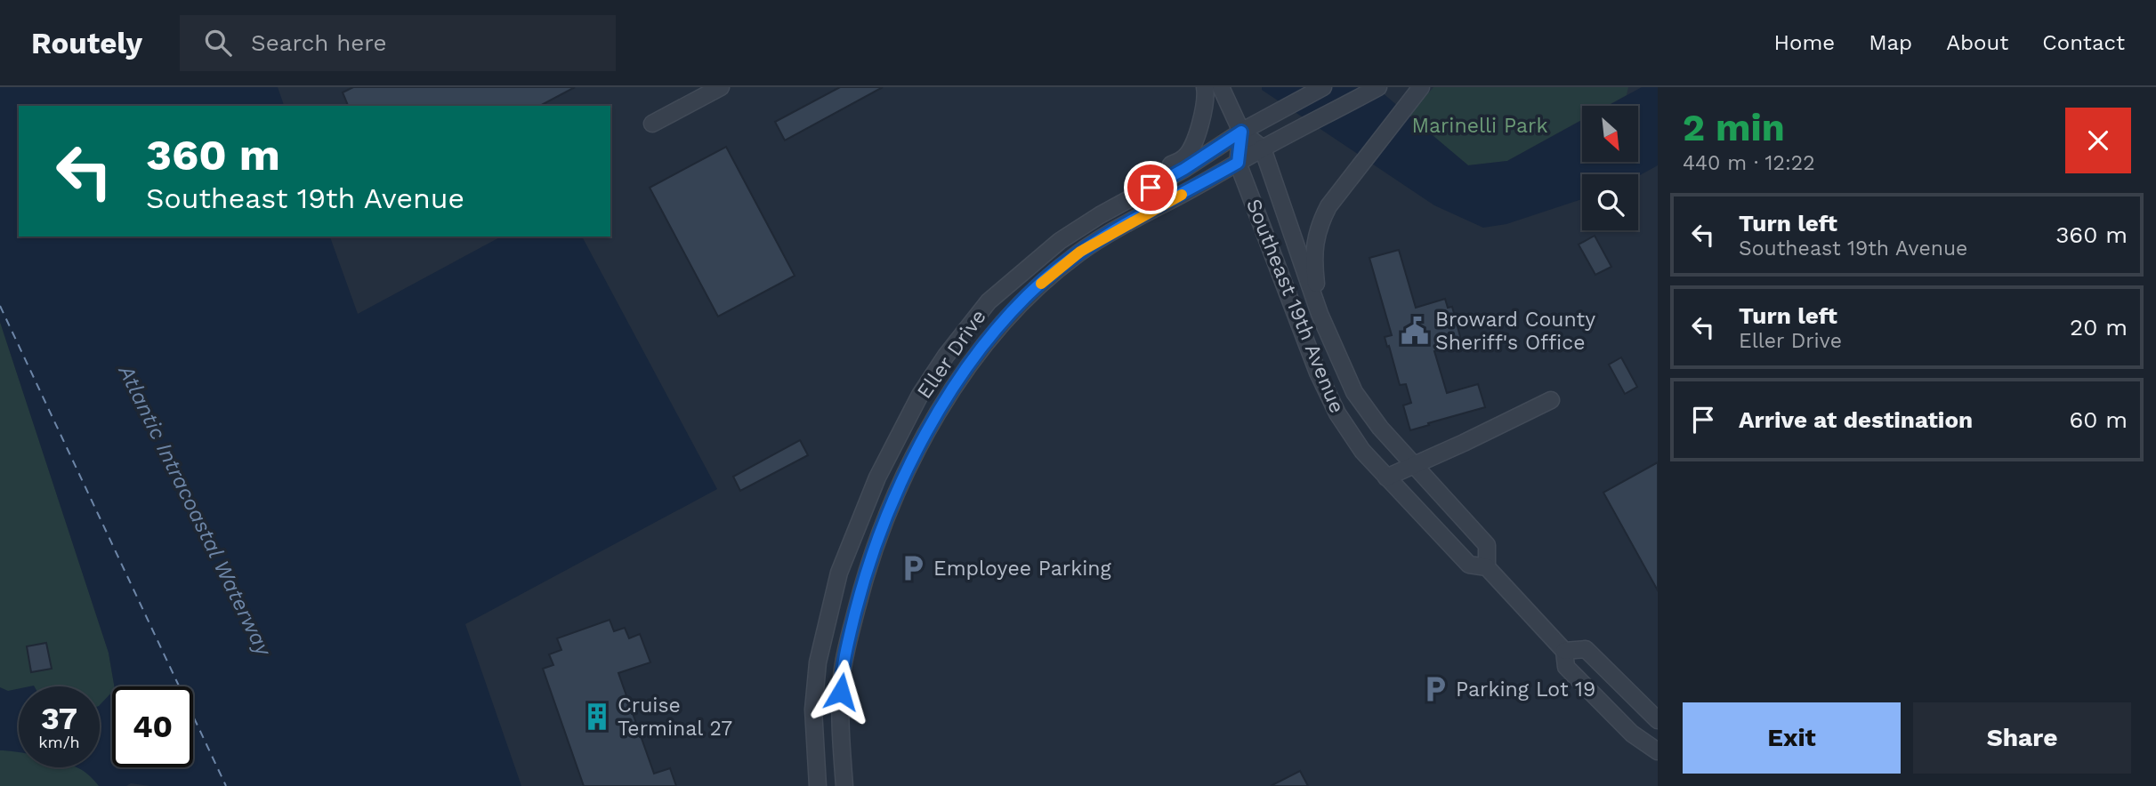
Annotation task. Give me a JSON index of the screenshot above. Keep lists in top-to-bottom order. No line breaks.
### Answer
{"streets":{"street":["Southeast 19th Avenue","Eller Drive"]},"crossings":[["Southeast 19th Avenue","Eller Drive"]],"water":["Atlantic Intracoastal Waterway"],"parks":["Marinelli Park"],"places":{"public building":["Broward County Sheriff's Office"],"parking":["Employee Parking","Parking Lot 19"],"building":["Cruise Terminal 27"]},"north":"bottom right","page":{"header":"Routely","search":"Search here","nav":["Home","Map","About","Contact"],"heading":["2 min","440 m · 12:22"],"turn":["360 m","Southeast 19th Avenue"],"list":[{"name":"Turn left","note":"Southeast 19th Avenue","value":"360 m"},{"name":"Turn left","note":"Eller Drive","value":"20 m"},{"name":"Arrive at destination","value":"60 m"}],"speed":"37 km/h","limit":"40","buttons":["Exit","Share"]}}
